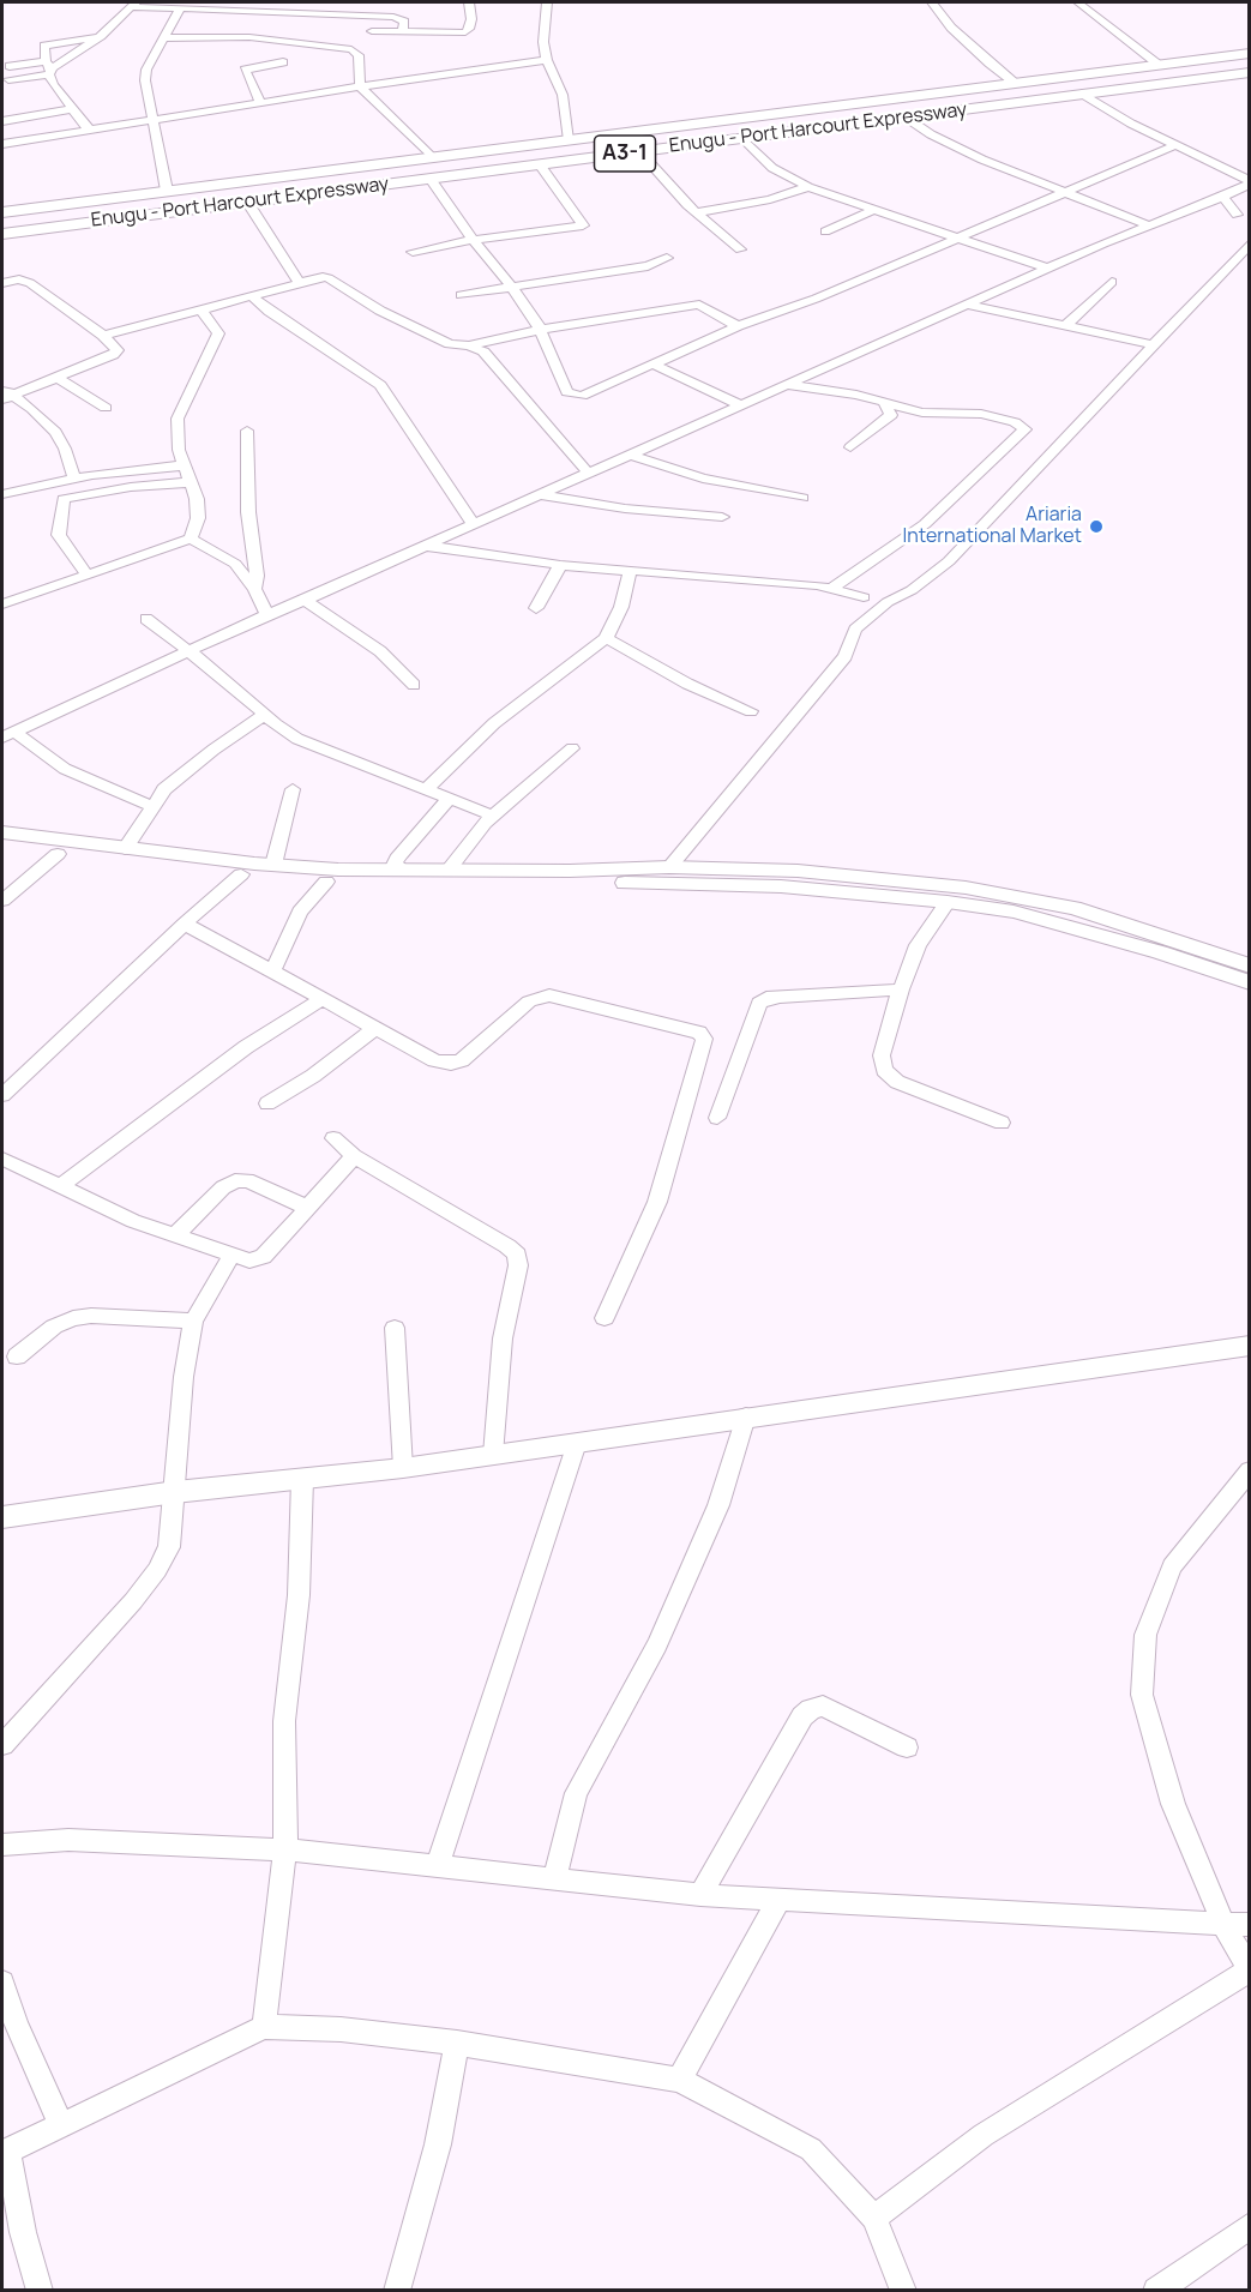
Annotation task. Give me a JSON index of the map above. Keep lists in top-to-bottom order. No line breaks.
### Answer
{"streets":{"highway":["Enugu - Port Harcourt Expressway","A3-1"]},"places":["Ariaria International Market"]}
